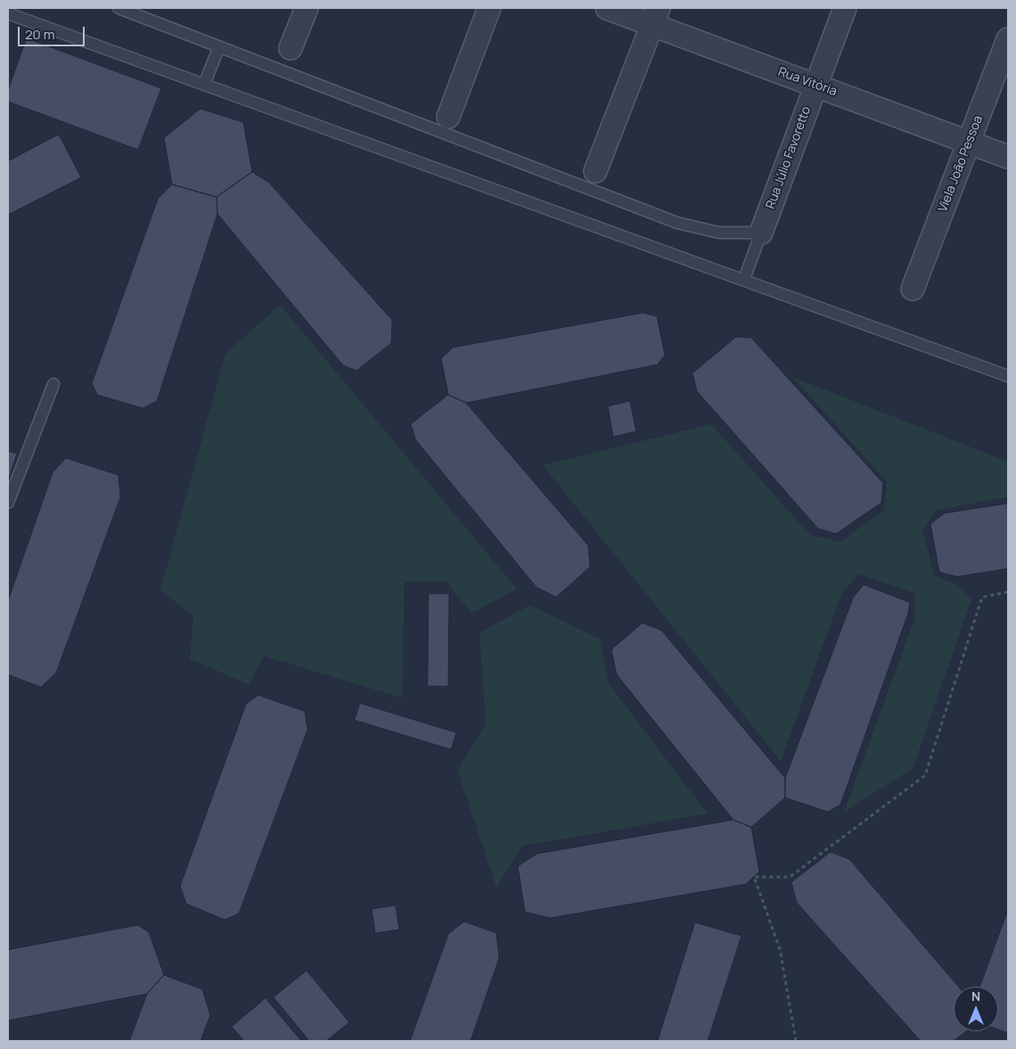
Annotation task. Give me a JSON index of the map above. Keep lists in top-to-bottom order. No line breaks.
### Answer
{"streets":{"street":["Rua Vitória","Rua Júlio Favoretto","Viela João Pessoa"]},"crossings":[["Rua Vitória","Rua Júlio Favoretto"],["Rua Vitória","Viela João Pessoa"]],"scale_bar":"20 m","north":"top"}
